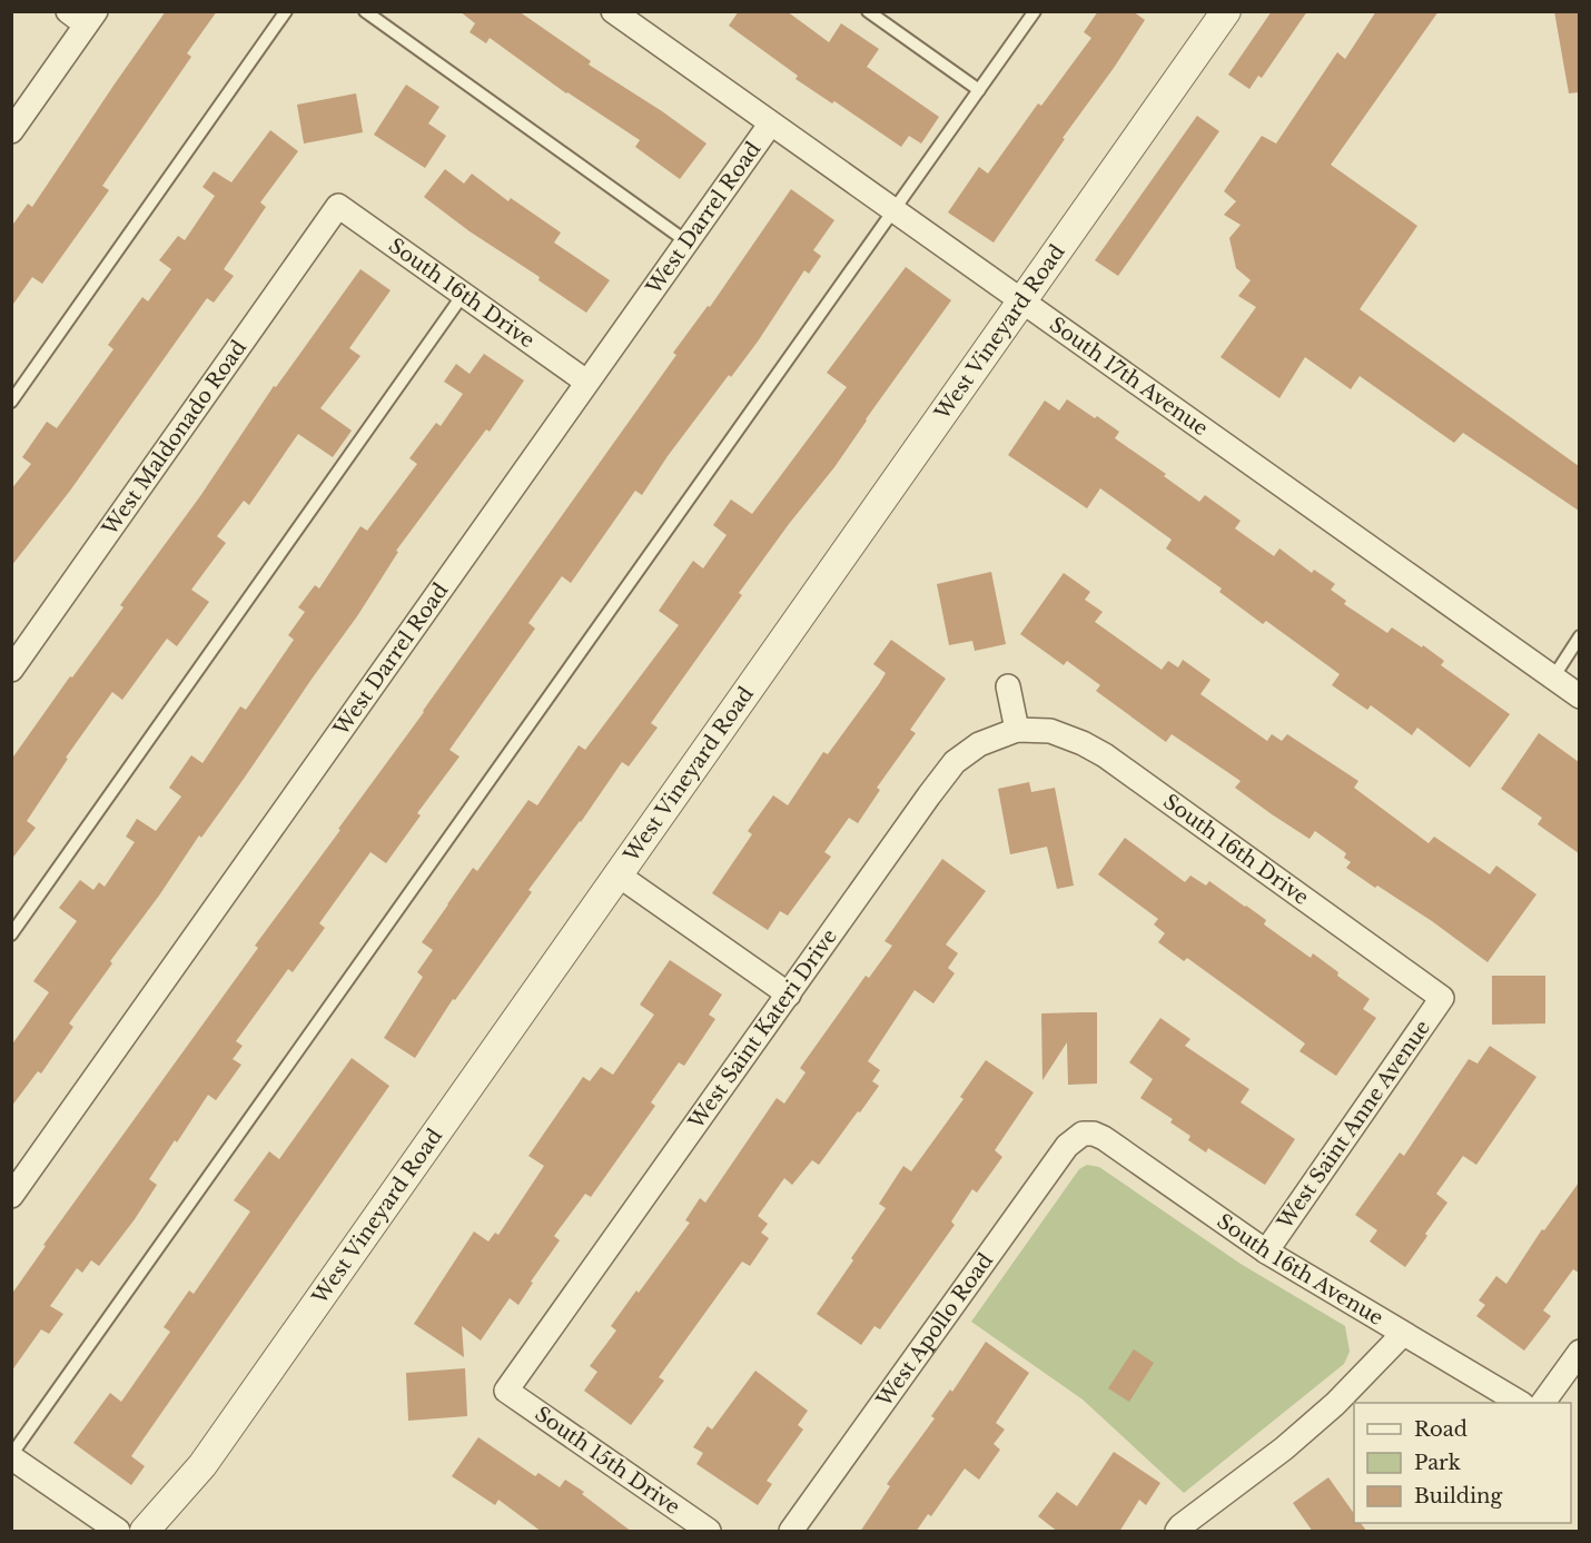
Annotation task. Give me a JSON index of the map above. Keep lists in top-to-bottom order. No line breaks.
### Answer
{"streets":{"street":["West Darrel Road","South 16th Drive","West Vineyard Road","South 17th Avenue","West Maldonado Road","West Saint Kateri Drive","West Saint Anne Avenue","South 16th Avenue","West Apollo Road","South 15th Drive"]},"crossings":[["West Darrel Road","South 16th Drive"],["West Darrel Road","South 17th Avenue"],["South 16th Drive","West Maldonado Road"],["South 16th Drive","West Saint Kateri Drive"],["South 16th Drive","West Saint Anne Avenue"],["West Vineyard Road","South 17th Avenue"],["West Saint Kateri Drive","South 15th Drive"],["West Saint Anne Avenue","South 16th Avenue"],["South 16th Avenue","West Apollo Road"]],"legend":["Road","Park","Building"]}
